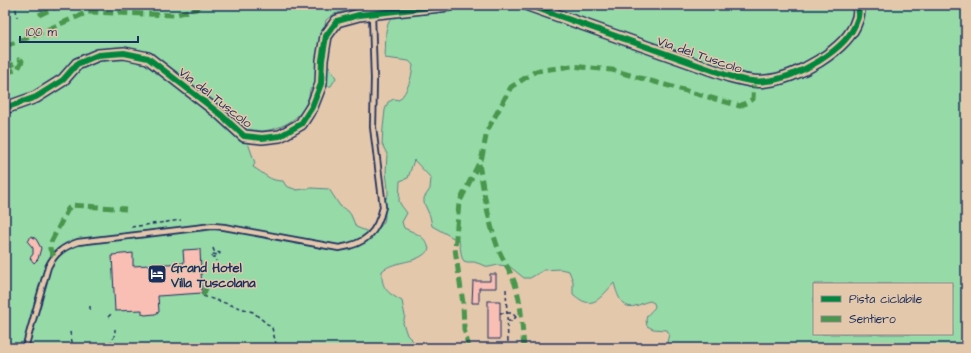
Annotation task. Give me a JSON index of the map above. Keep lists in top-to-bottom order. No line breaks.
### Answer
{"streets":{"street":["Via del Tuscolo"]},"places":{"hotel":["Grand Hotel Villa Tuscolana"]},"legend":["Pista ciclabile","Sentiero"],"scale_bar":"100 m"}
